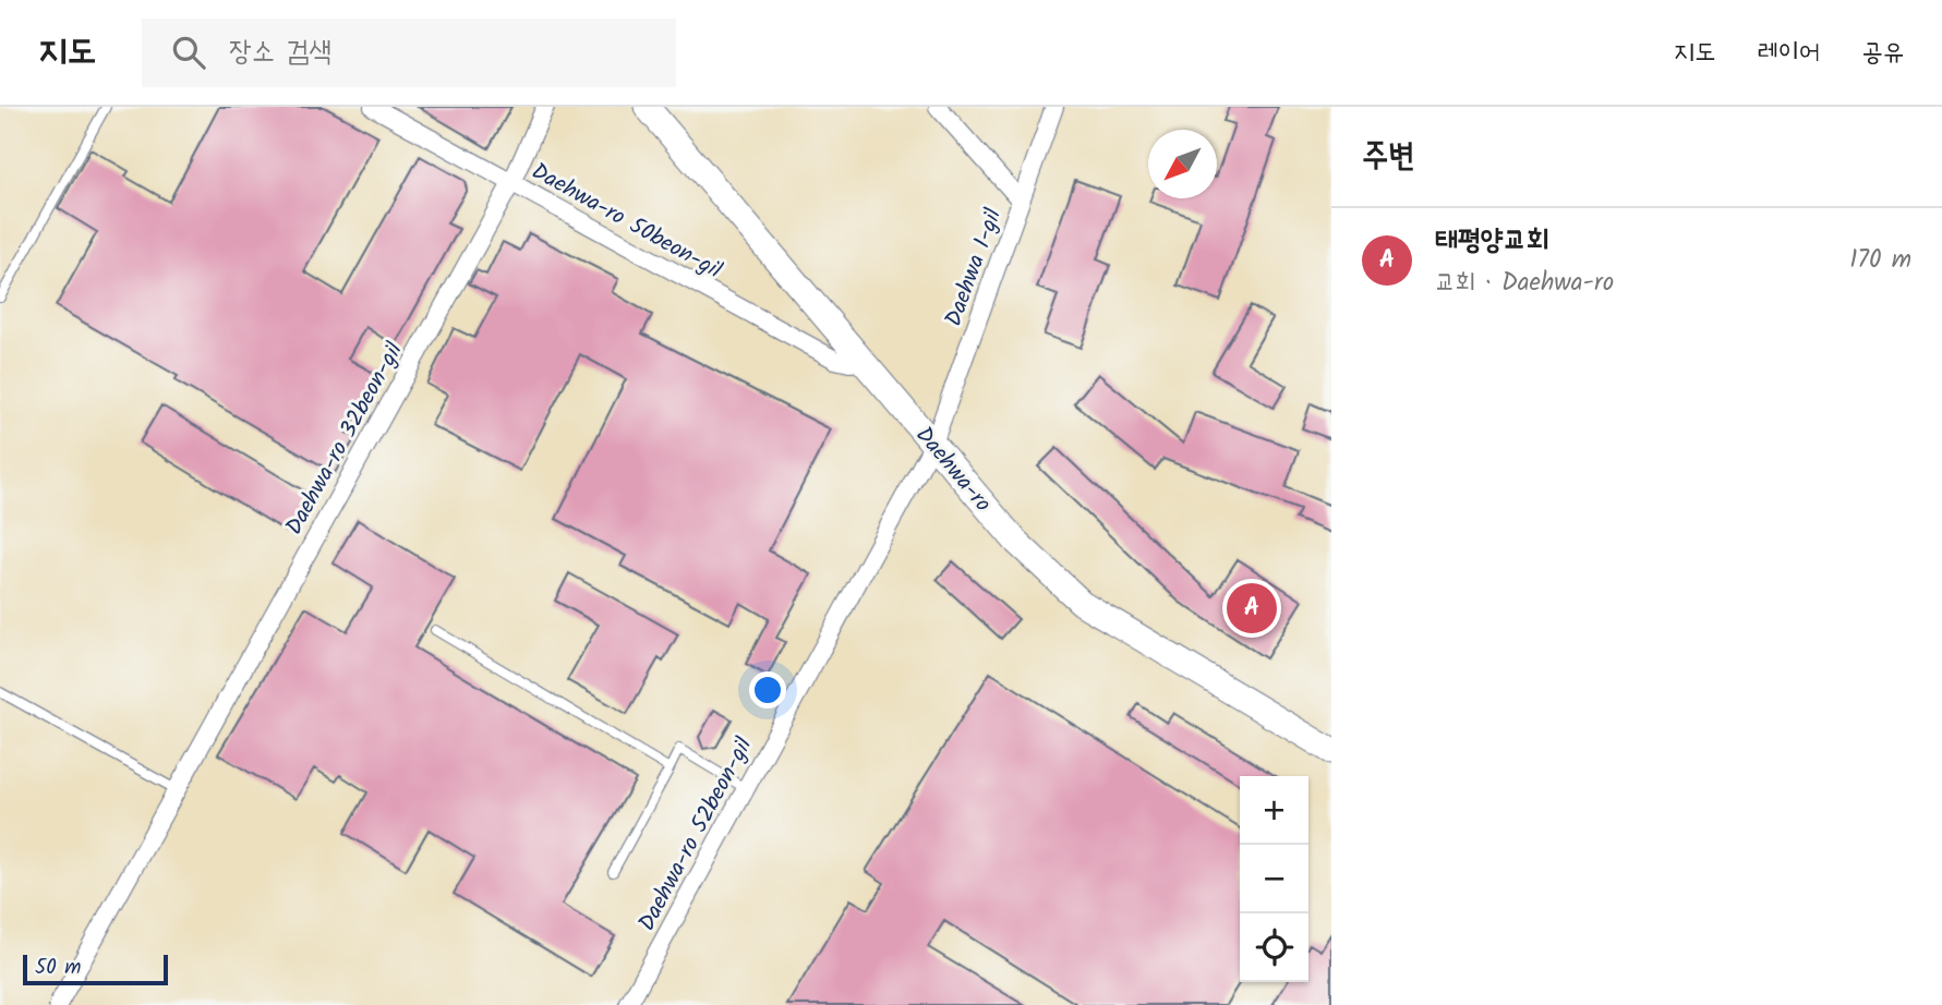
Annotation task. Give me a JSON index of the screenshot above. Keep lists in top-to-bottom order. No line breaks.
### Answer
{"streets":{"main road":["Daehwa-ro"],"street":["Daehwa-ro 50beon-gil","Daehwa 1-gil","Daehwa-ro 32beon-gil","Daehwa-ro 52beon-gil"]},"crossings":[["Daehwa-ro 50beon-gil","Daehwa-ro 32beon-gil"],["Daehwa-ro 50beon-gil","Daehwa-ro"],["Daehwa 1-gil","Daehwa-ro"],["Daehwa 1-gil","Daehwa-ro 52beon-gil"],["Daehwa-ro","Daehwa-ro 52beon-gil"]],"scale_bar":"50 m","north":"bottom left","page":{"header":"지도","search":"장소 검색","nav":["지도","레이어","공유"],"heading":"주변","list":[{"mark":"A","name":"태평양교회","note":"교회 · Daehwa-ro","value":"170 m"}],"pins":"A","map_buttons":["+","−"],"scale":"50 m"}}
